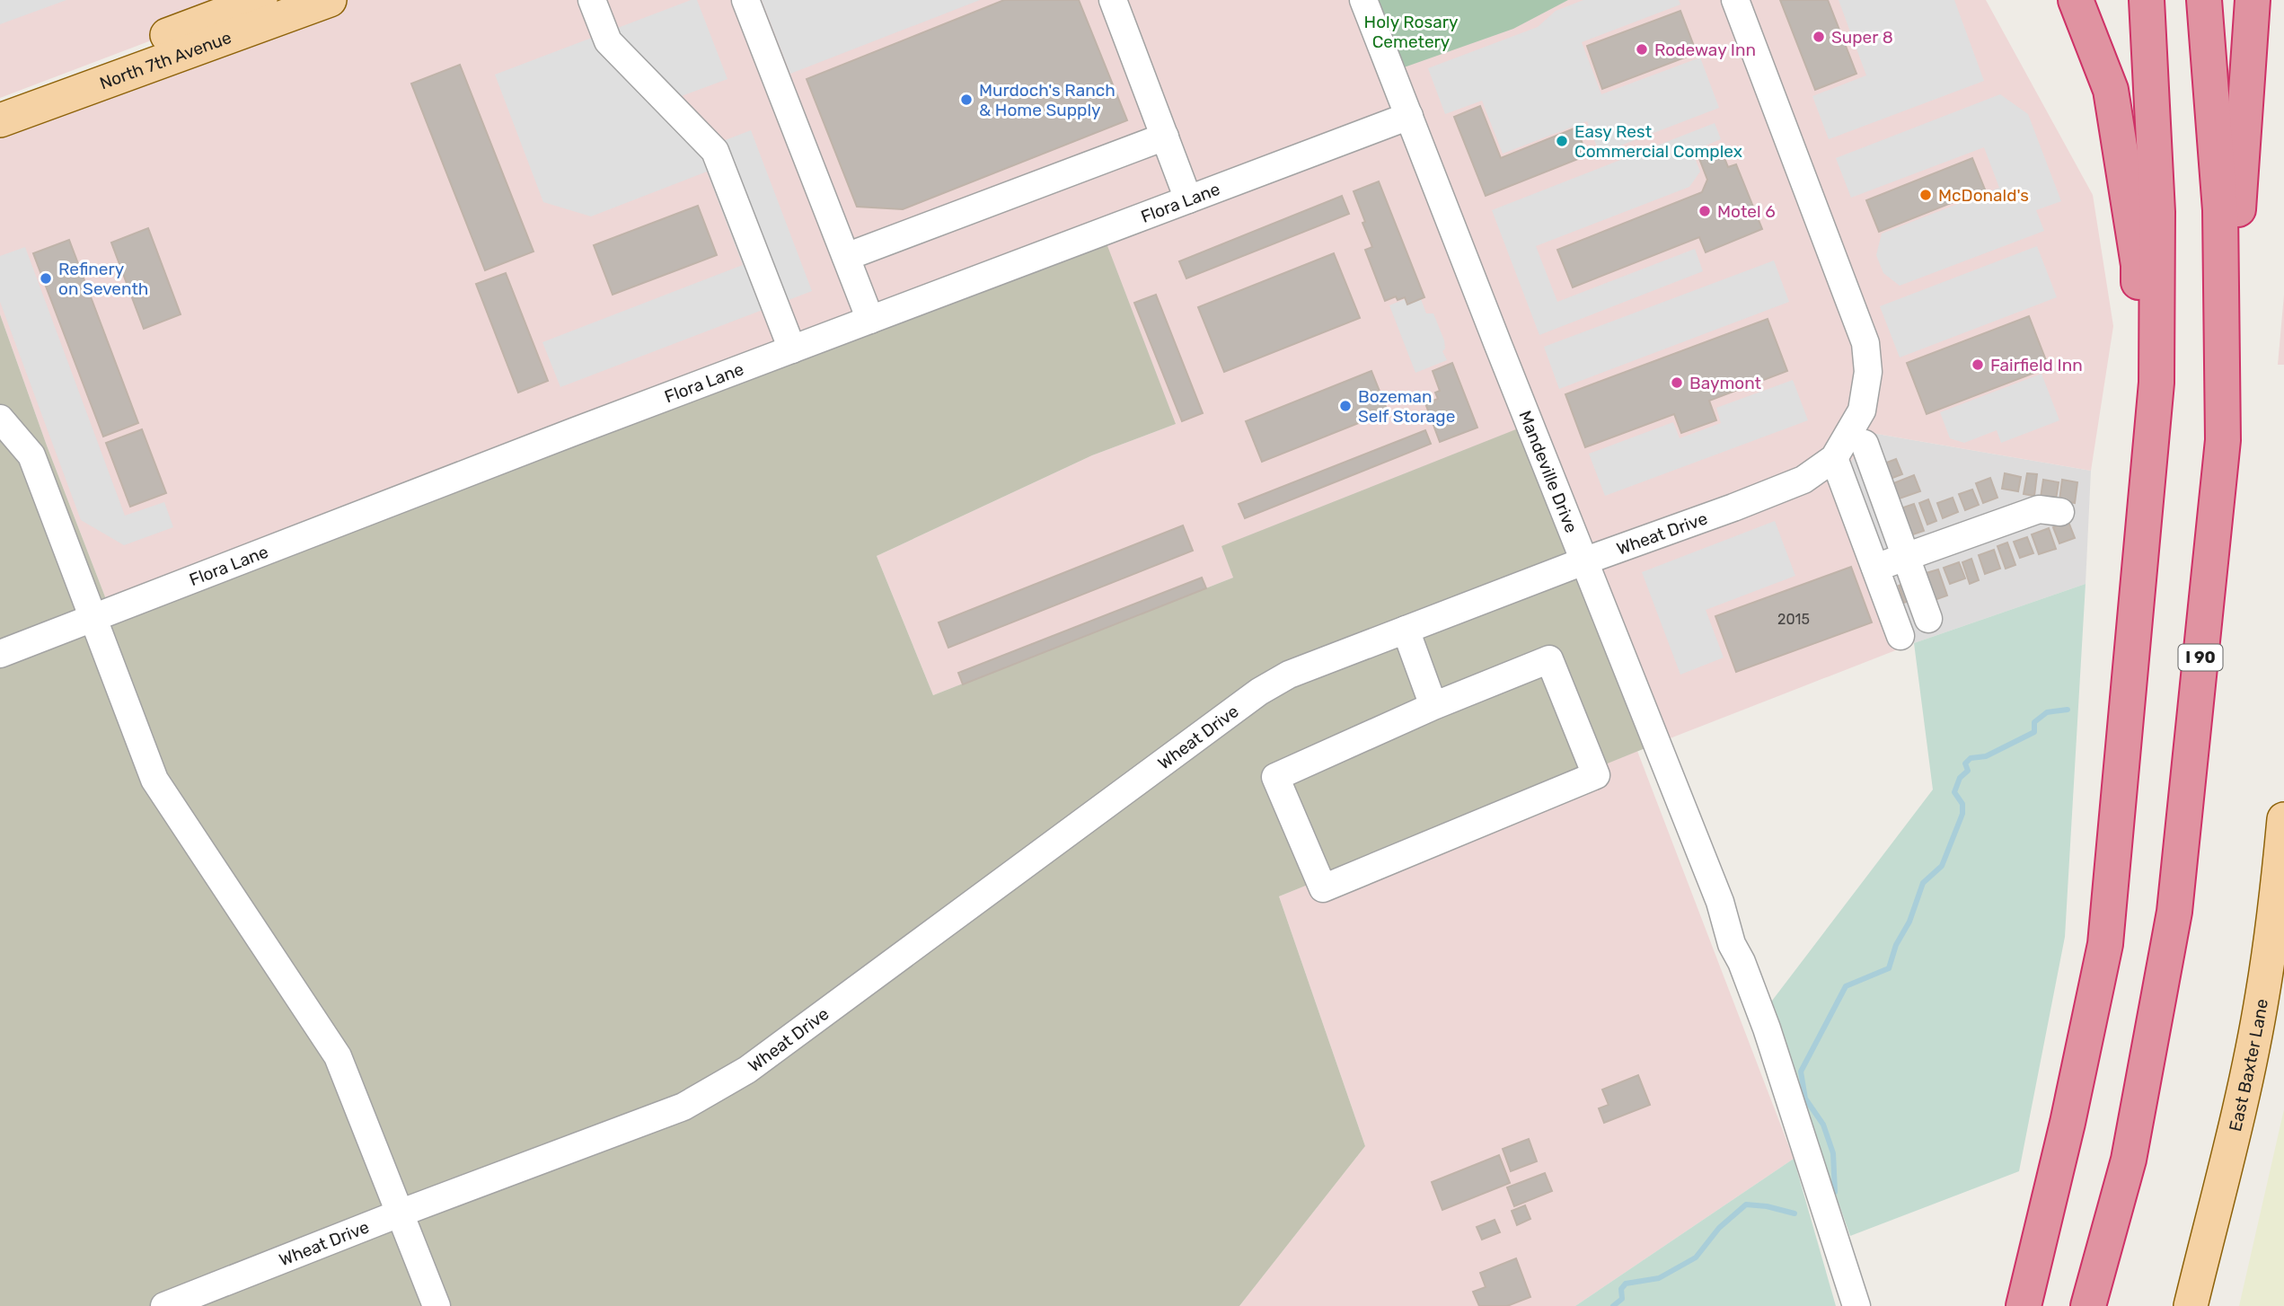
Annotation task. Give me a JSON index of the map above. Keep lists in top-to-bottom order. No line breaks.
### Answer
{"streets":{"highway":["I 90"],"main road":["North 7th Avenue","East Baxter Lane"],"street":["Flora Lane","Mandeville Drive","Wheat Drive"]},"crossings":[["Flora Lane","Mandeville Drive"],["Mandeville Drive","Wheat Drive"]],"parks":["Holy Rosary Cemetery"],"places":["Super 8","Rodeway Inn","Murdoch's Ranch & Home Supply","Easy Rest Commercial Complex","McDonald's","Motel 6","Refinery on Seventh","Fairfield Inn","Baymont","Bozeman Self Storage"],"house_numbers":["2015"]}
